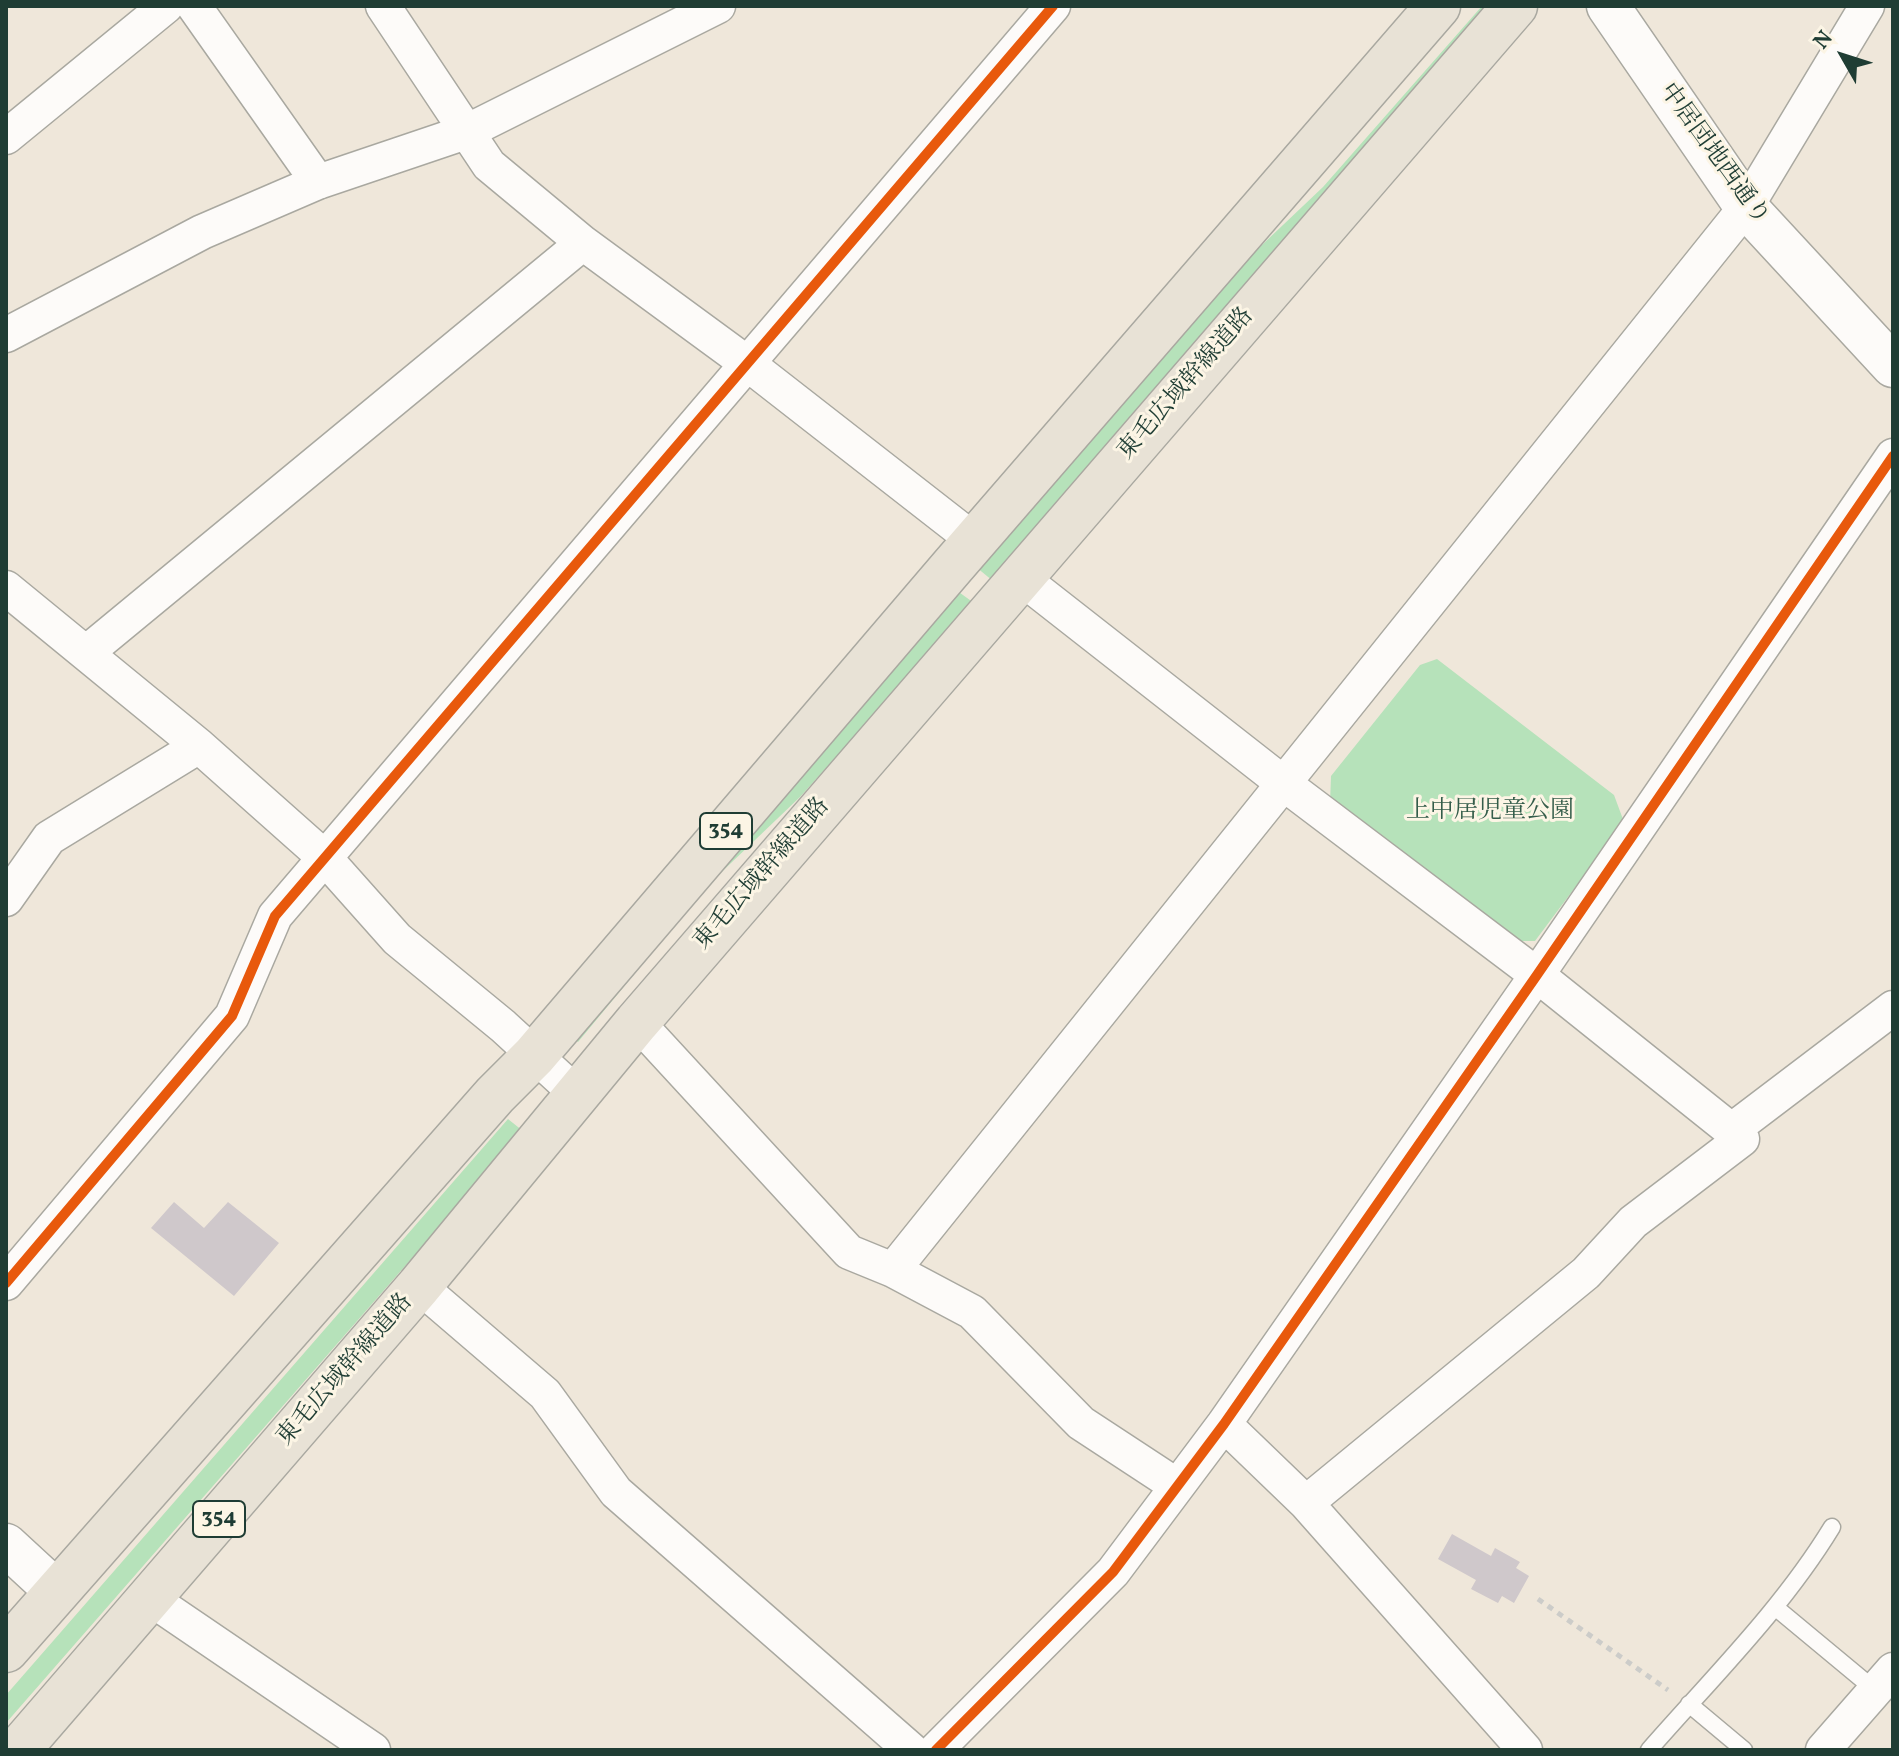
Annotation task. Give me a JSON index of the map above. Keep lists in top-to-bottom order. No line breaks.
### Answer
{"streets":{"highway":["東毛広域幹線道路","354"],"street":["中居団地西通り"]},"parks":["上中居児童公園"],"north":"top left"}
